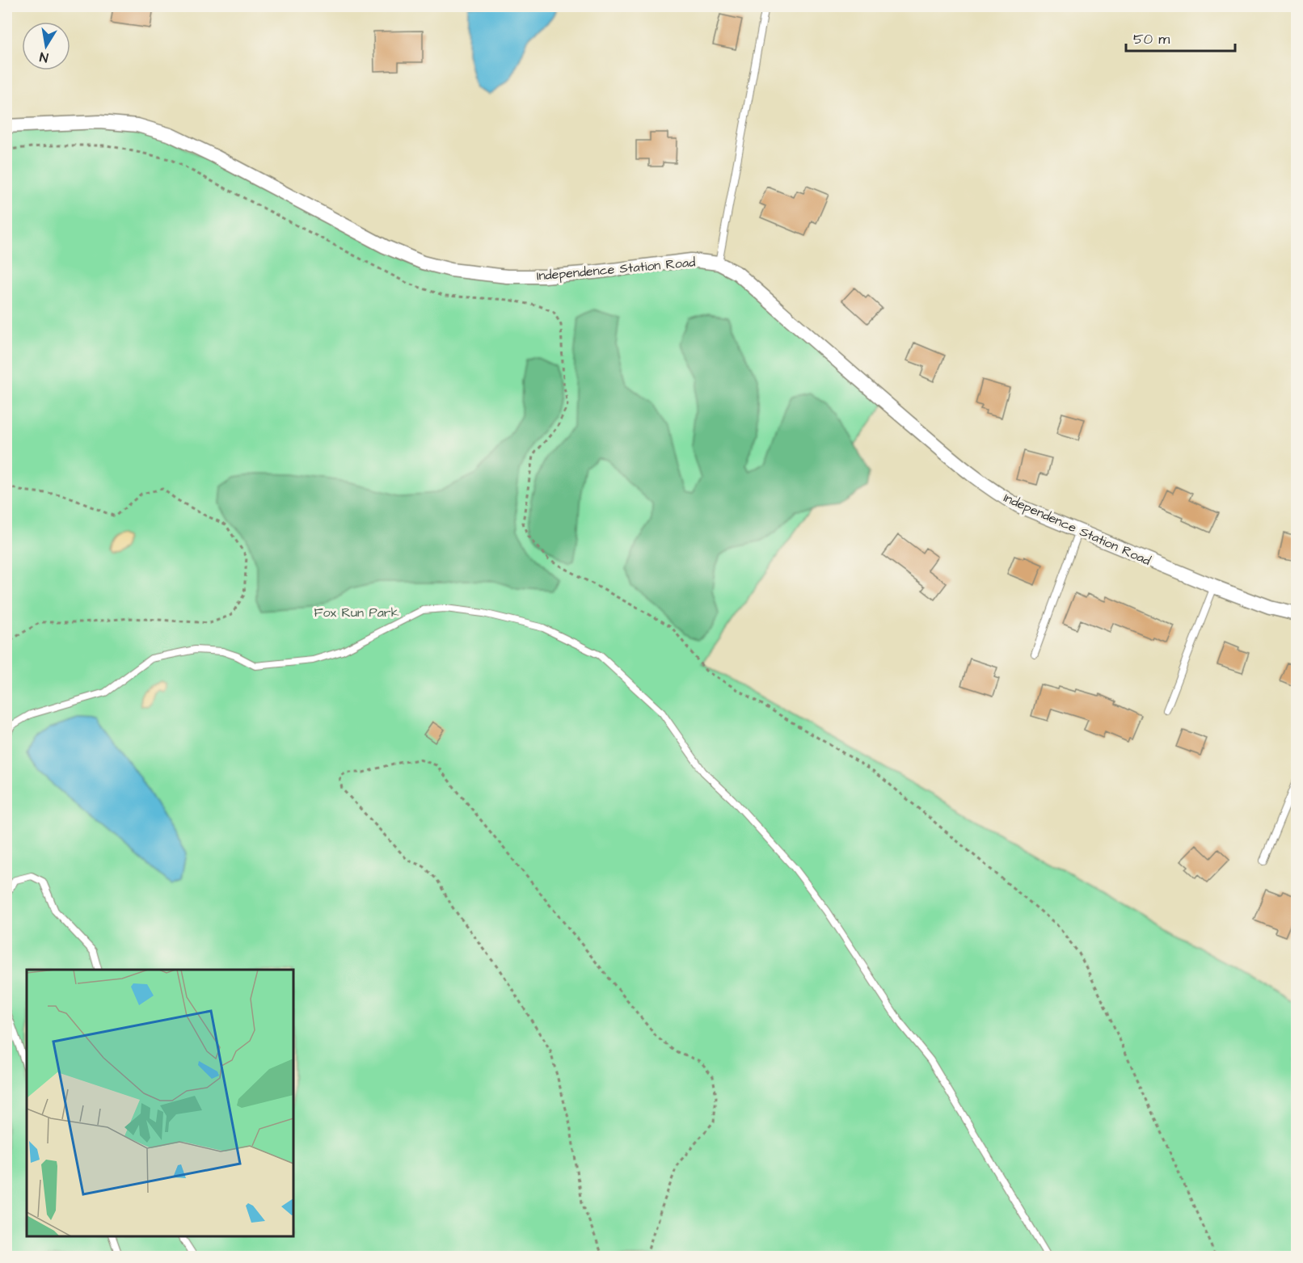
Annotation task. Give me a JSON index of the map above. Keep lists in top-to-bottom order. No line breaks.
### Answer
{"streets":{"street":["Independence Station Road"]},"parks":["Fox Run Park"],"scale_bar":"50 m","north":"bottom"}
